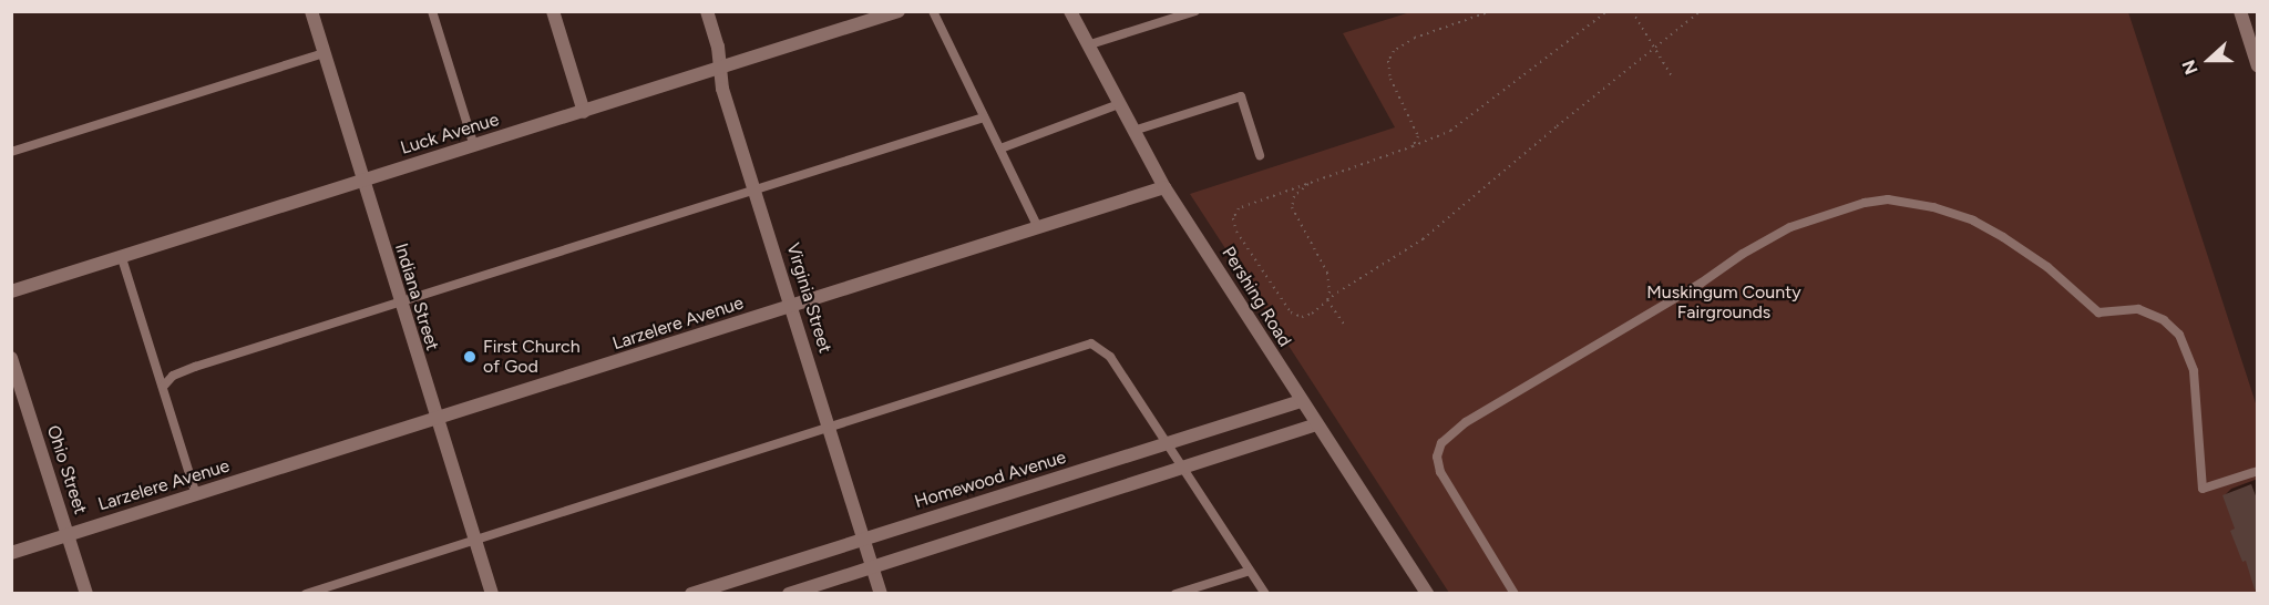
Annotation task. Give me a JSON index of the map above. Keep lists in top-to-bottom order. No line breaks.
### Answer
{"streets":{"street":["Luck Avenue","Indiana Street","Pershing Road","Virginia Street","Larzelere Avenue","Ohio Street","Homewood Avenue"]},"crossings":[["Luck Avenue","Indiana Street"],["Luck Avenue","Virginia Street"],["Indiana Street","Larzelere Avenue"],["Pershing Road","Larzelere Avenue"],["Pershing Road","Homewood Avenue"],["Virginia Street","Larzelere Avenue"],["Virginia Street","Homewood Avenue"],["Larzelere Avenue","Ohio Street"]],"parks":["Muskingum County Fairgrounds"],"places":["First Church of God"],"north":"left"}
